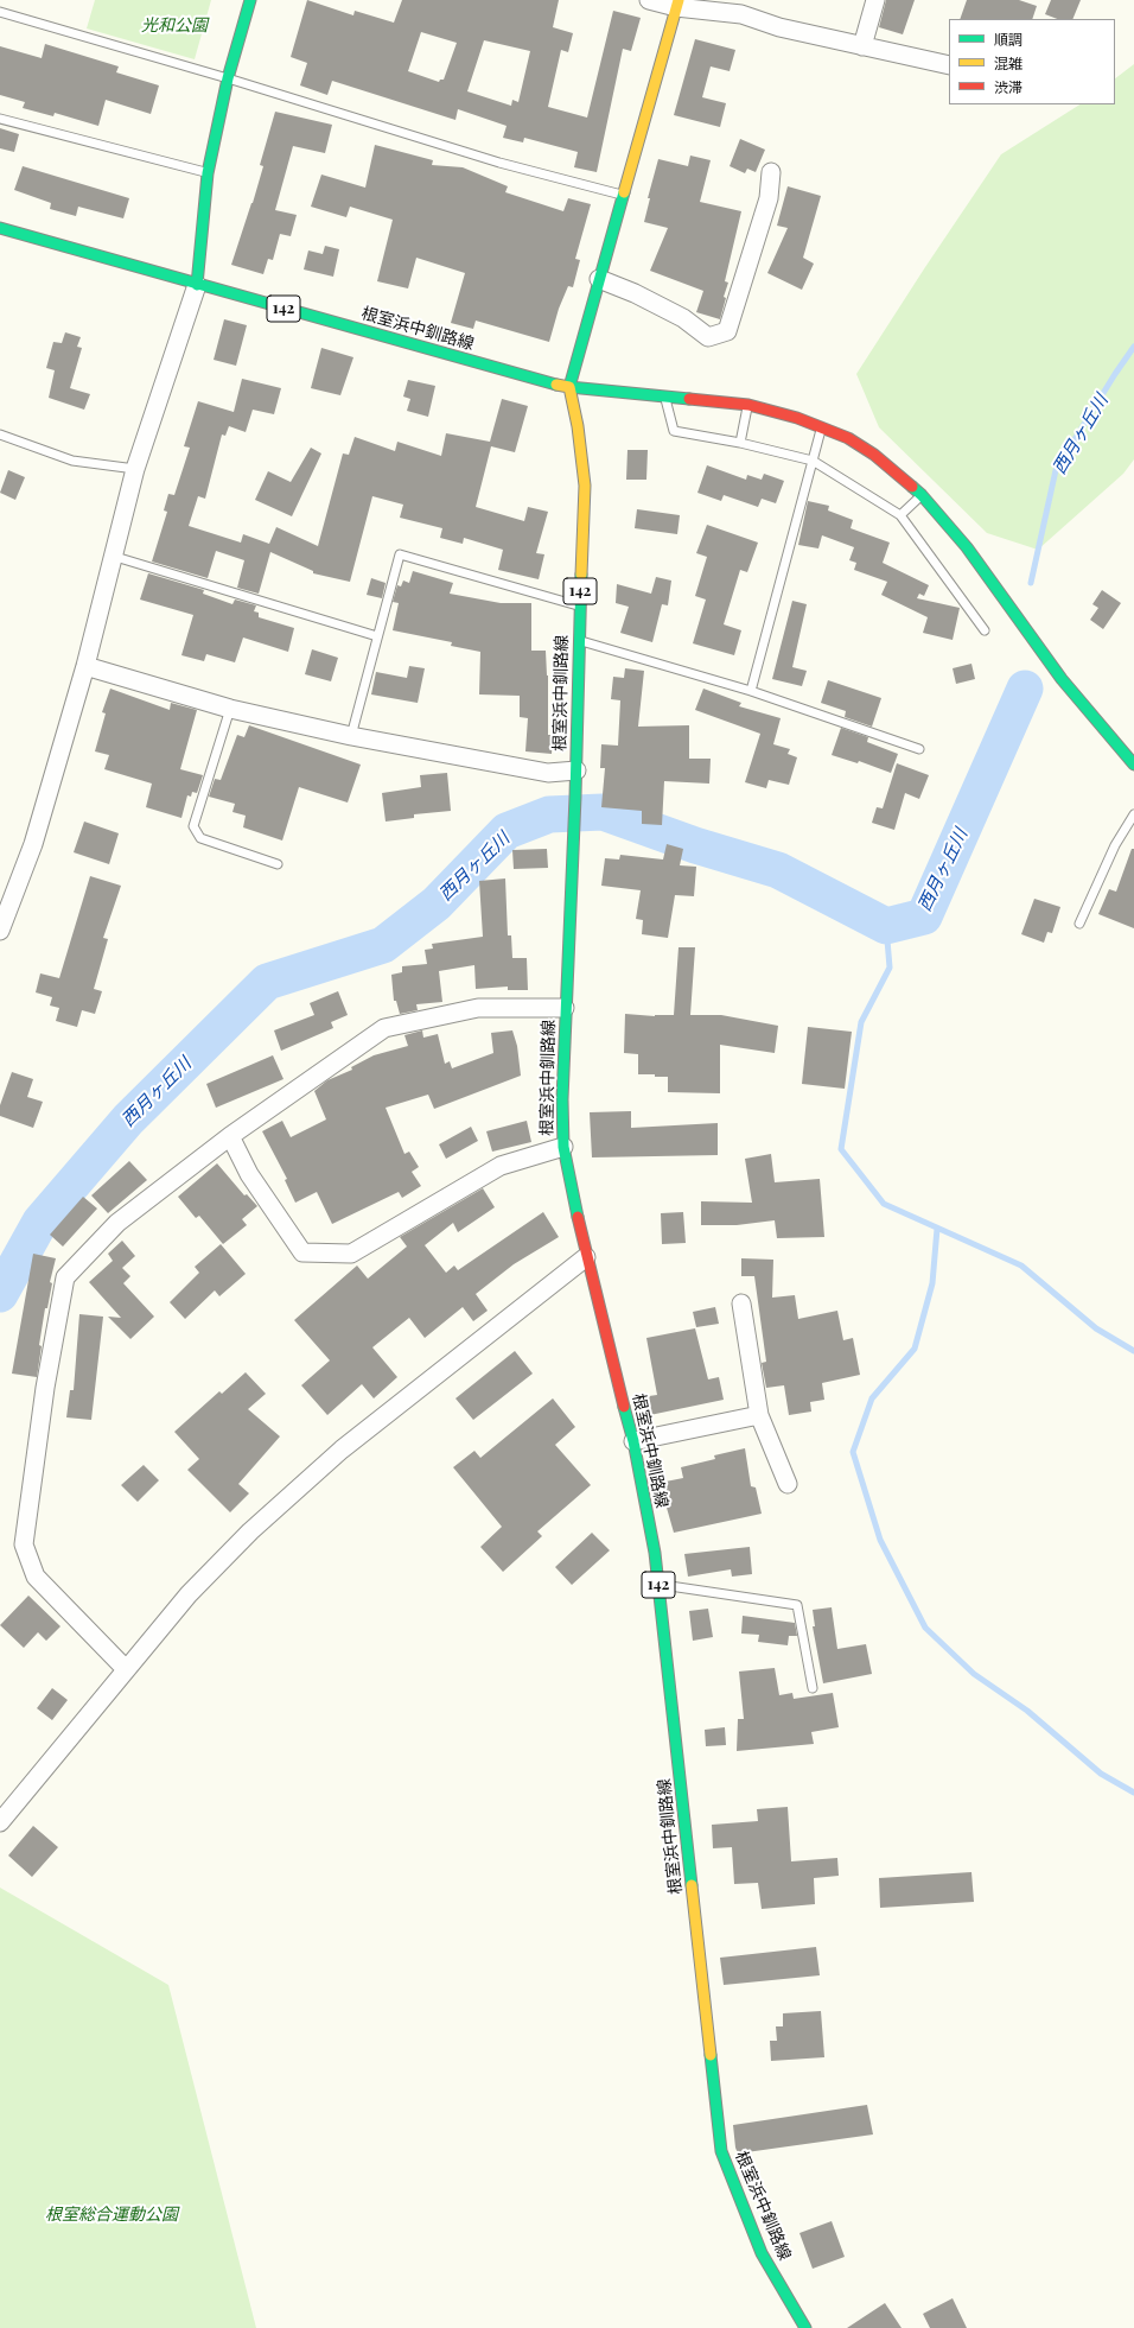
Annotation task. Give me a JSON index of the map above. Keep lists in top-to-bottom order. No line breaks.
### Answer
{"streets":{"main road":["142","根室浜中釧路線"]},"water":["西月ヶ丘川"],"parks":["光和公園","根室総合運動公園"],"legend":["順調","混雑","渋滞"]}
